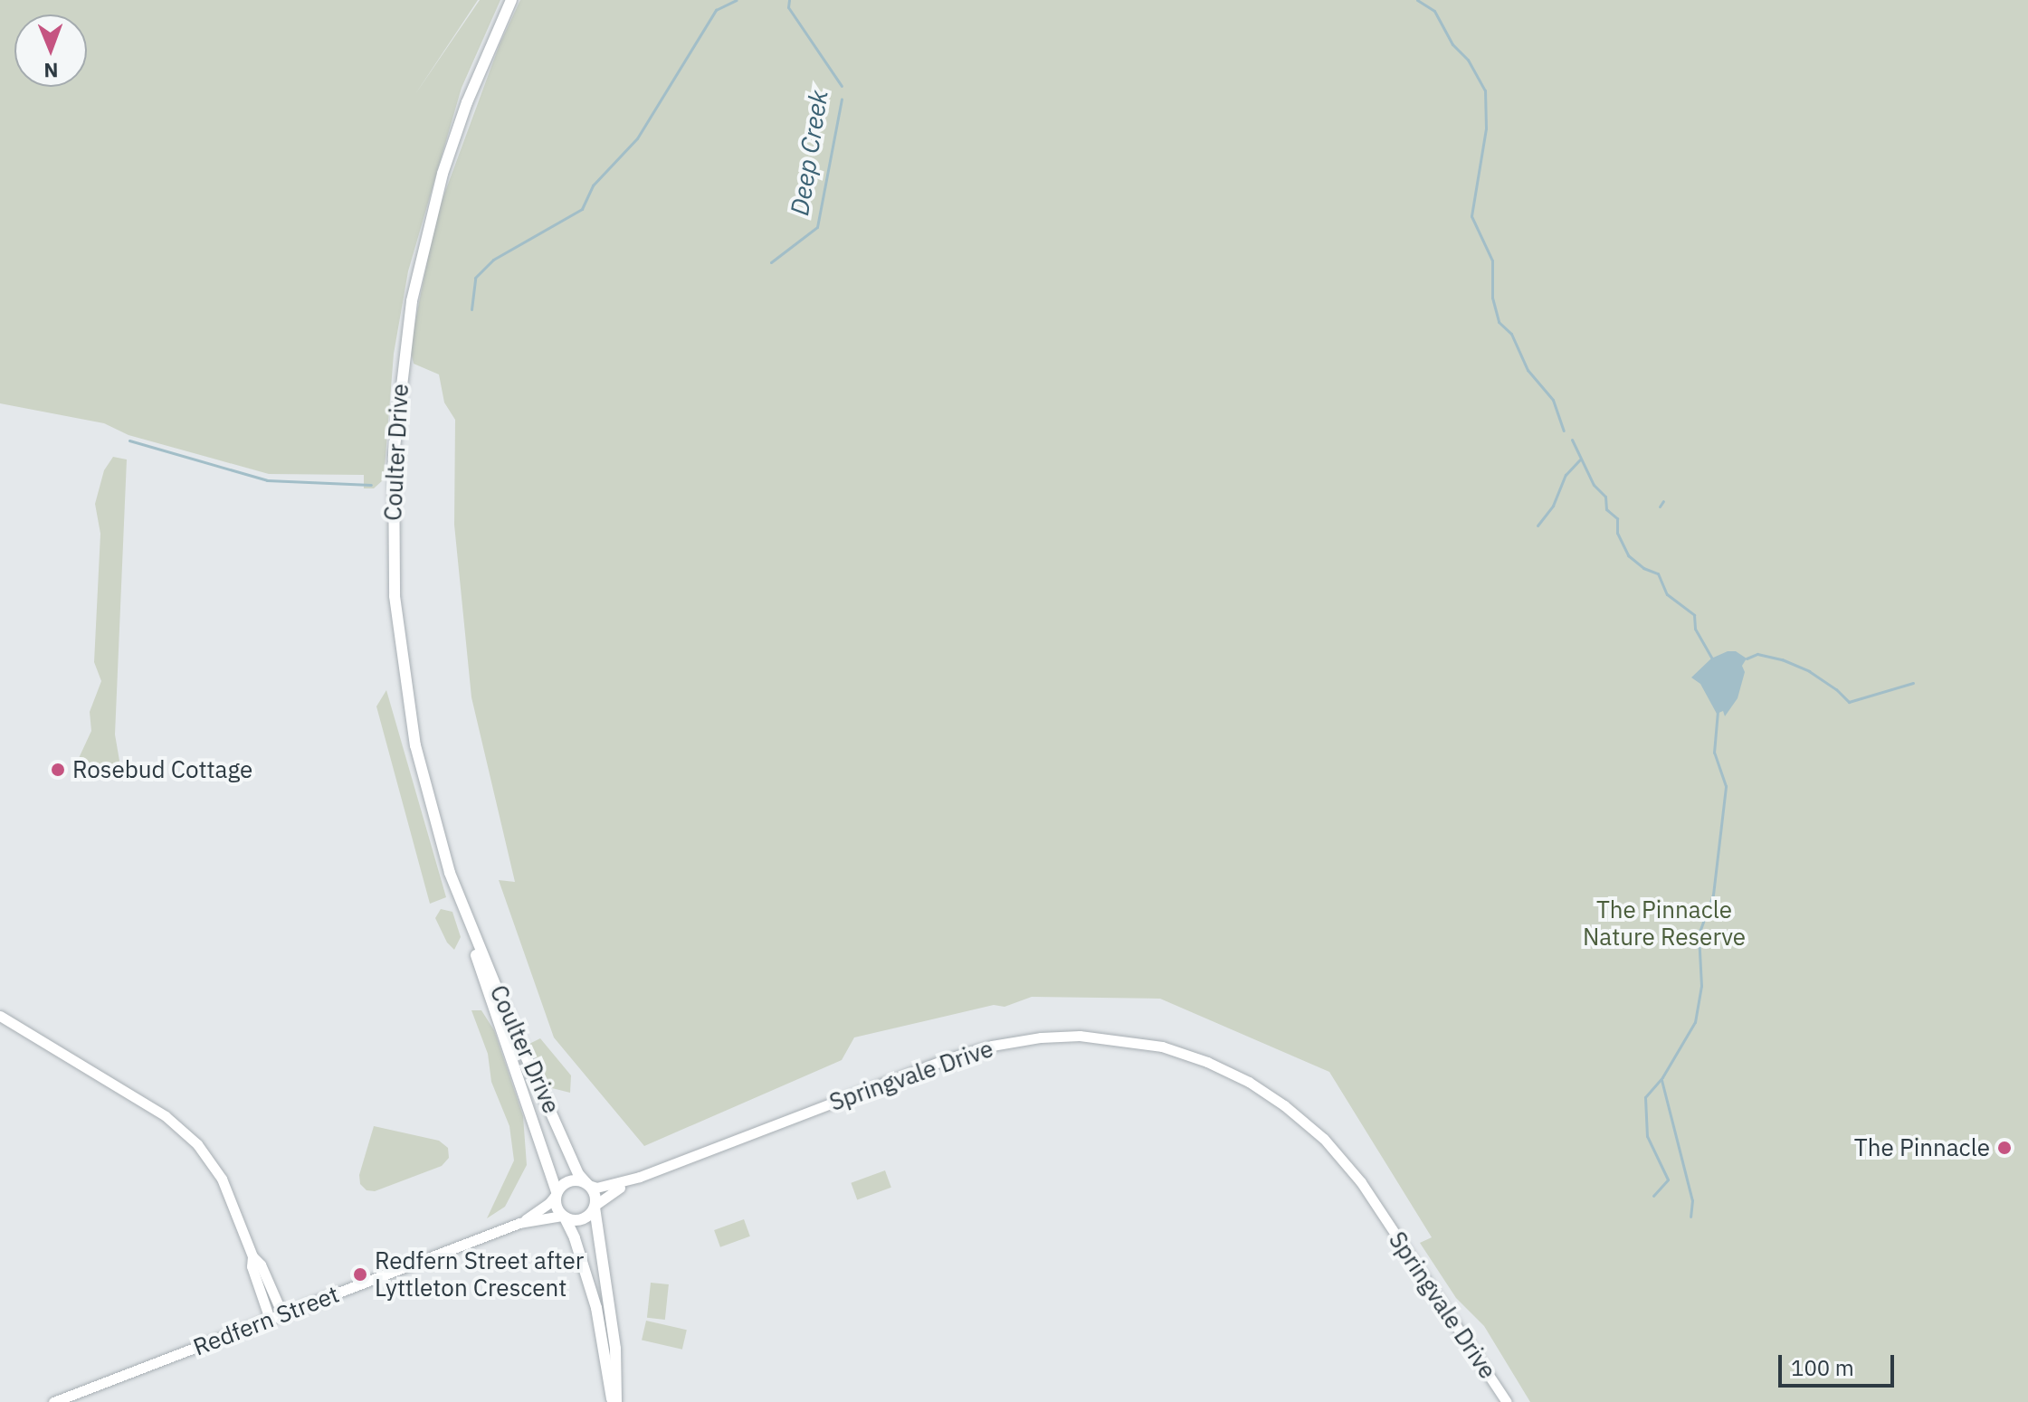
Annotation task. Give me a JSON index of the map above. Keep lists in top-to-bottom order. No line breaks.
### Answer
{"streets":{"main road":["Coulter Drive","Springvale Drive","Redfern Street"]},"crossings":[["Coulter Drive","Springvale Drive"],["Coulter Drive","Redfern Street"],["Springvale Drive","Redfern Street"]],"water":["Deep Creek"],"parks":["The Pinnacle Nature Reserve"],"places":["Rosebud Cottage","The Pinnacle","Redfern Street after Lyttleton Crescent"],"scale_bar":"100 m","north":"bottom"}
